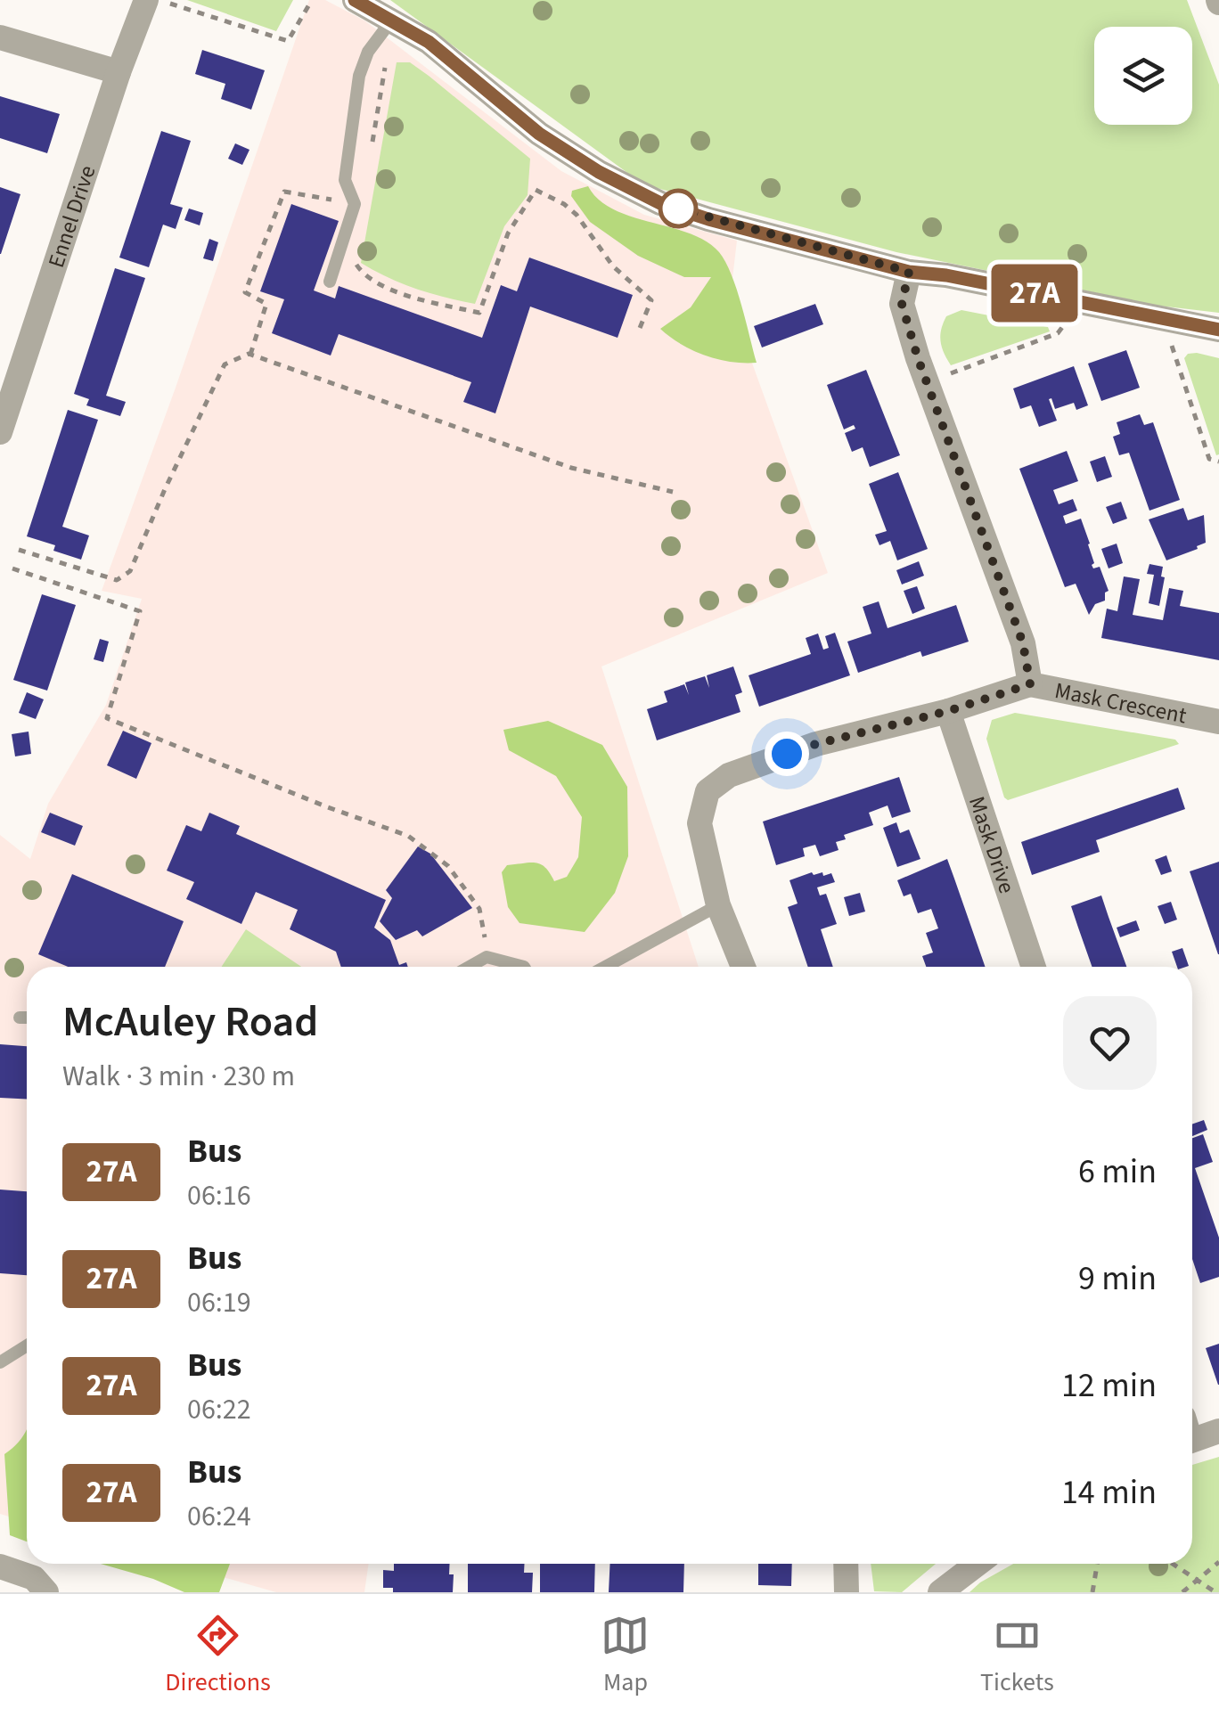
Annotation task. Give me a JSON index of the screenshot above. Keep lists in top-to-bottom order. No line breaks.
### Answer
{"streets":{"street":["Ennel Drive","Mask Crescent","Mask Drive"]},"lines":["bus line 27A"],"page":{"on_map":"27A","heading":["McAuley Road","Walk · 3 min · 230 m"],"list":[{"mark":"27A","name":"Bus","note":"06:16","value":"6 min"},{"mark":"27A","name":"Bus","note":"06:19","value":"9 min"},{"mark":"27A","name":"Bus","note":"06:22","value":"12 min"},{"mark":"27A","name":"Bus","note":"06:24","value":"14 min"}],"tabs":["Directions","Map","Tickets"]}}
